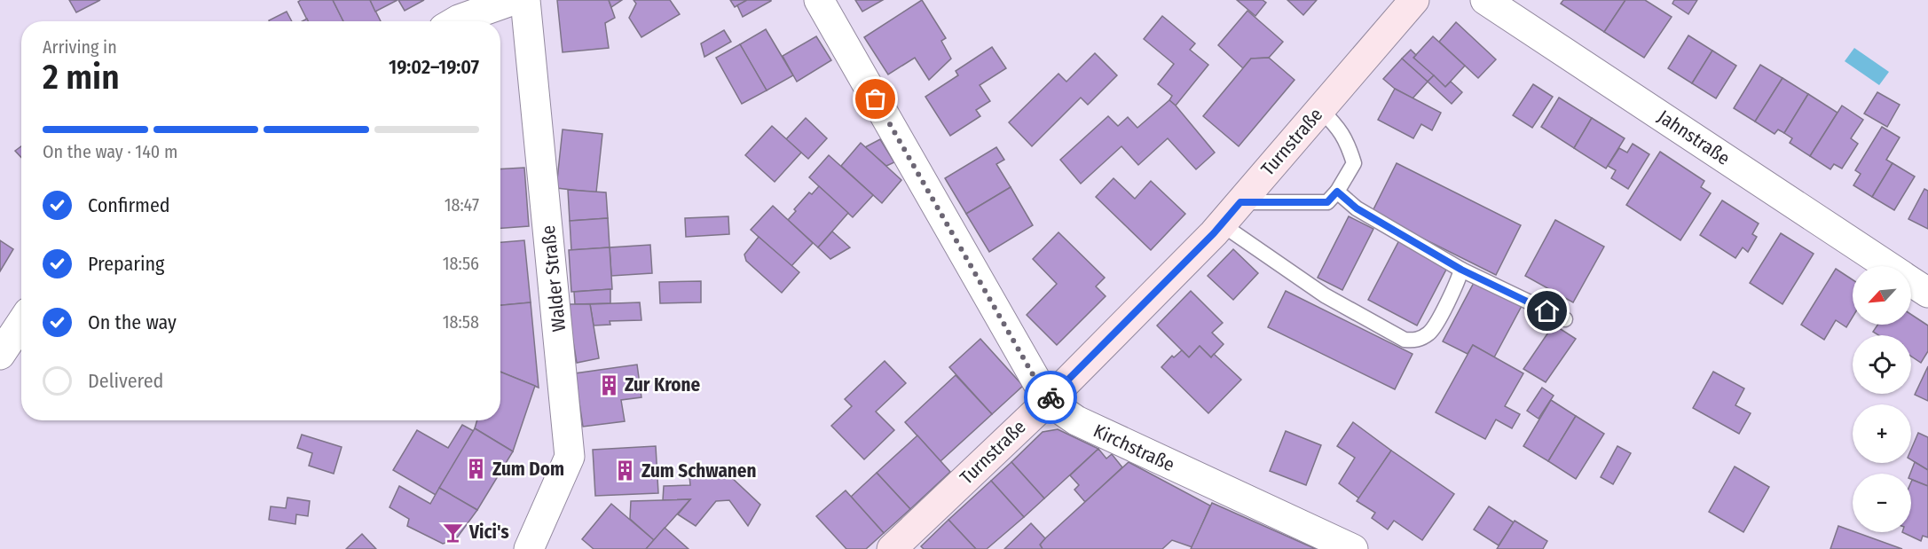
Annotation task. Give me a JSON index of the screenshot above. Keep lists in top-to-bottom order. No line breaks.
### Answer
{"streets":{"main road":["Turnstraße"],"street":["Jahnstraße","Walder Straße","Kirchstraße"]},"crossings":[["Turnstraße","Kirchstraße"]],"places":{"building":["Zur Krone","Zum Dom","Zum Schwanen"],"bar":["Vici's"]},"north":"bottom left","page":{"heading":["2 min","Arriving in","19:02–19:07"],"bar":"On the way · 140 m","list":[["Confirmed","18:47"],["Preparing","18:56"],["On the way","18:58"],"Delivered"],"map_buttons":["+","−"]}}
